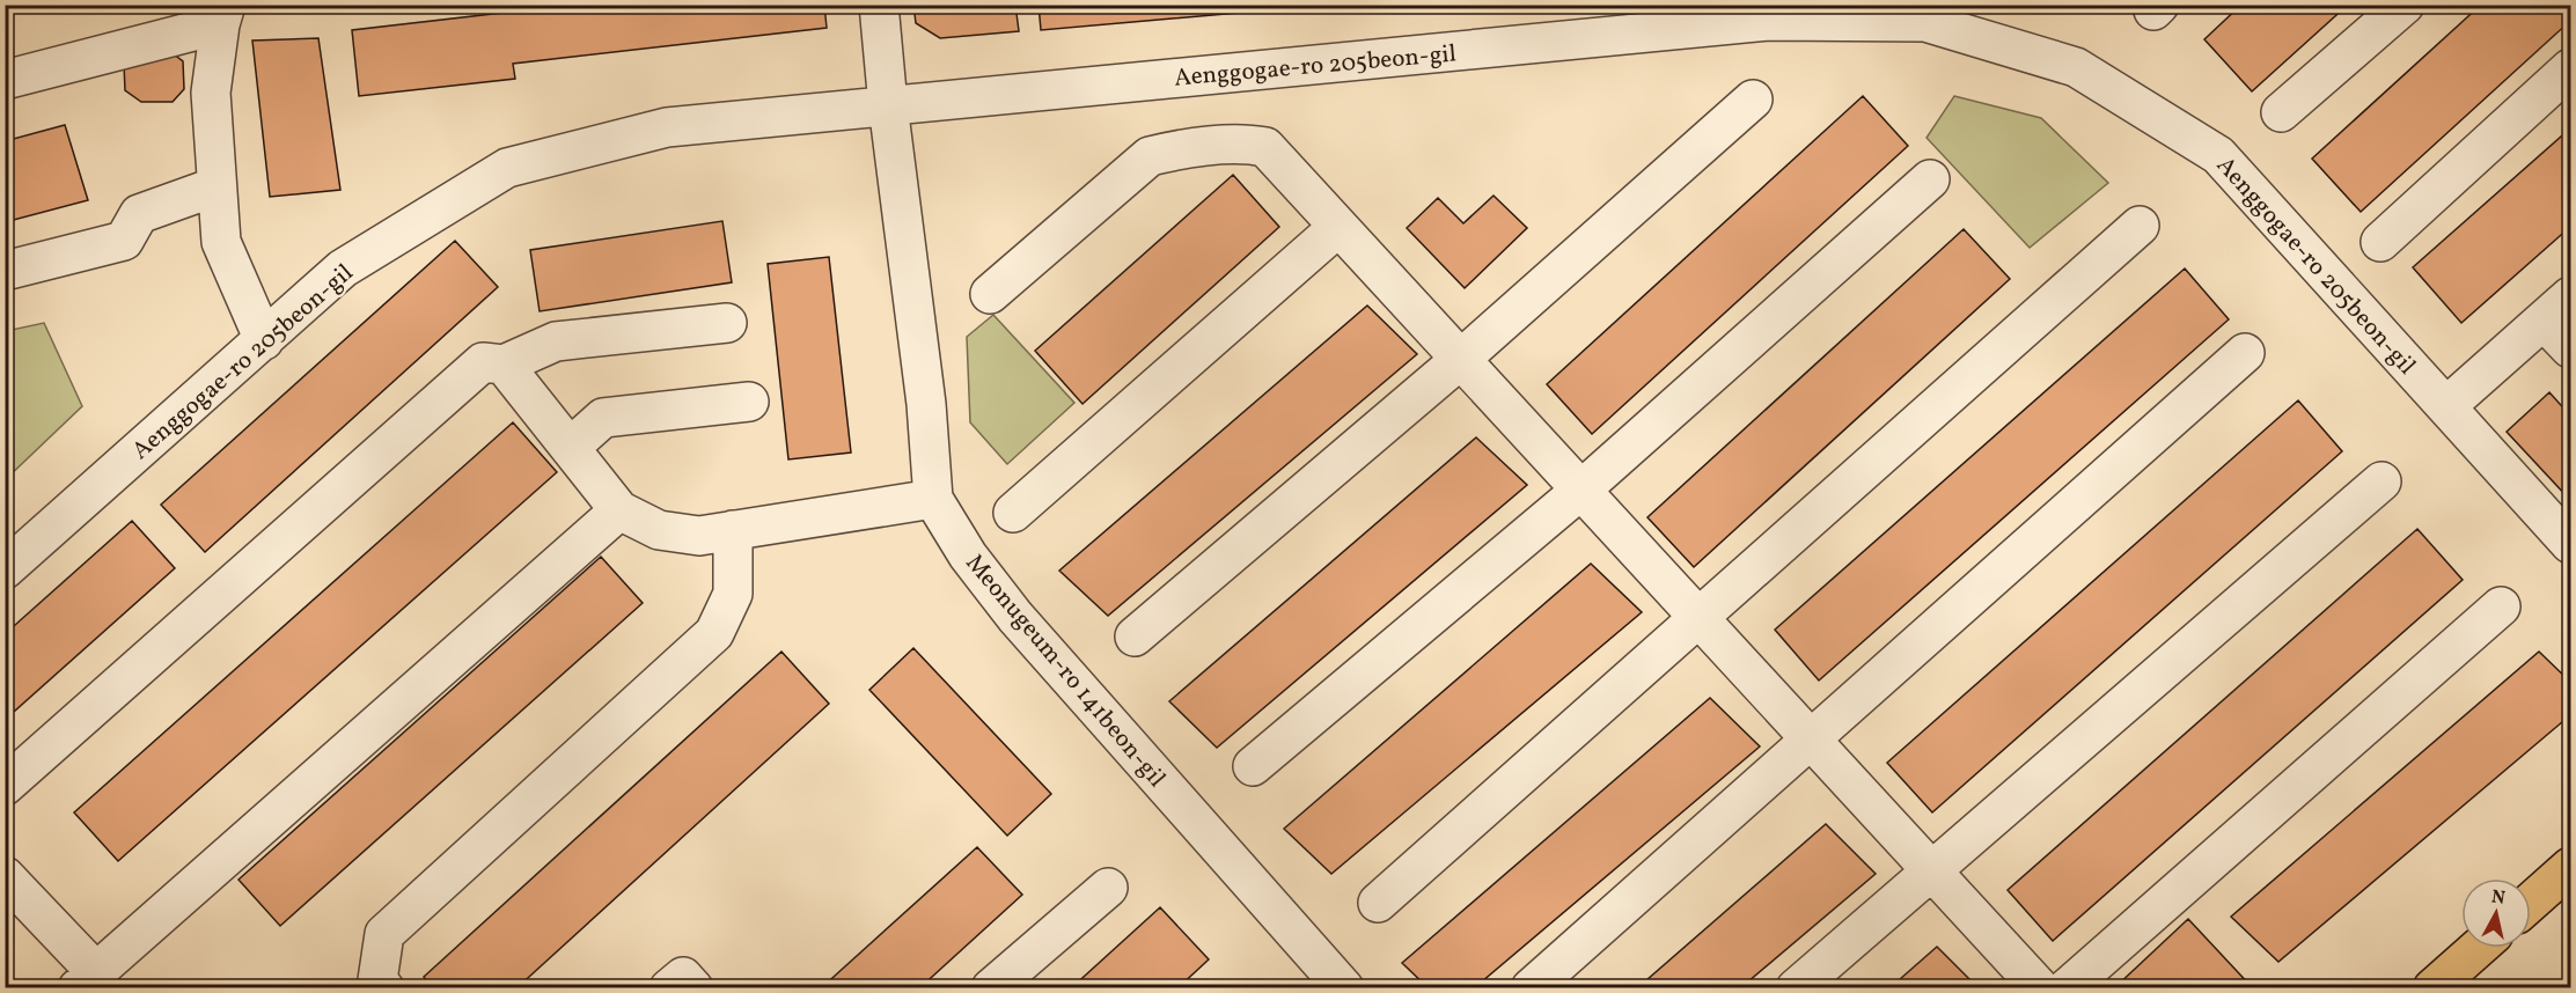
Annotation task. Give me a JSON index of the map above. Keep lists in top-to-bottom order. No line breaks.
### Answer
{"streets":{"street":["Aenggogae-ro 205beon-gil","Meonugeum-ro 141beon-gil"]},"crossings":[["Aenggogae-ro 205beon-gil","Meonugeum-ro 141beon-gil"]],"north":"top"}
